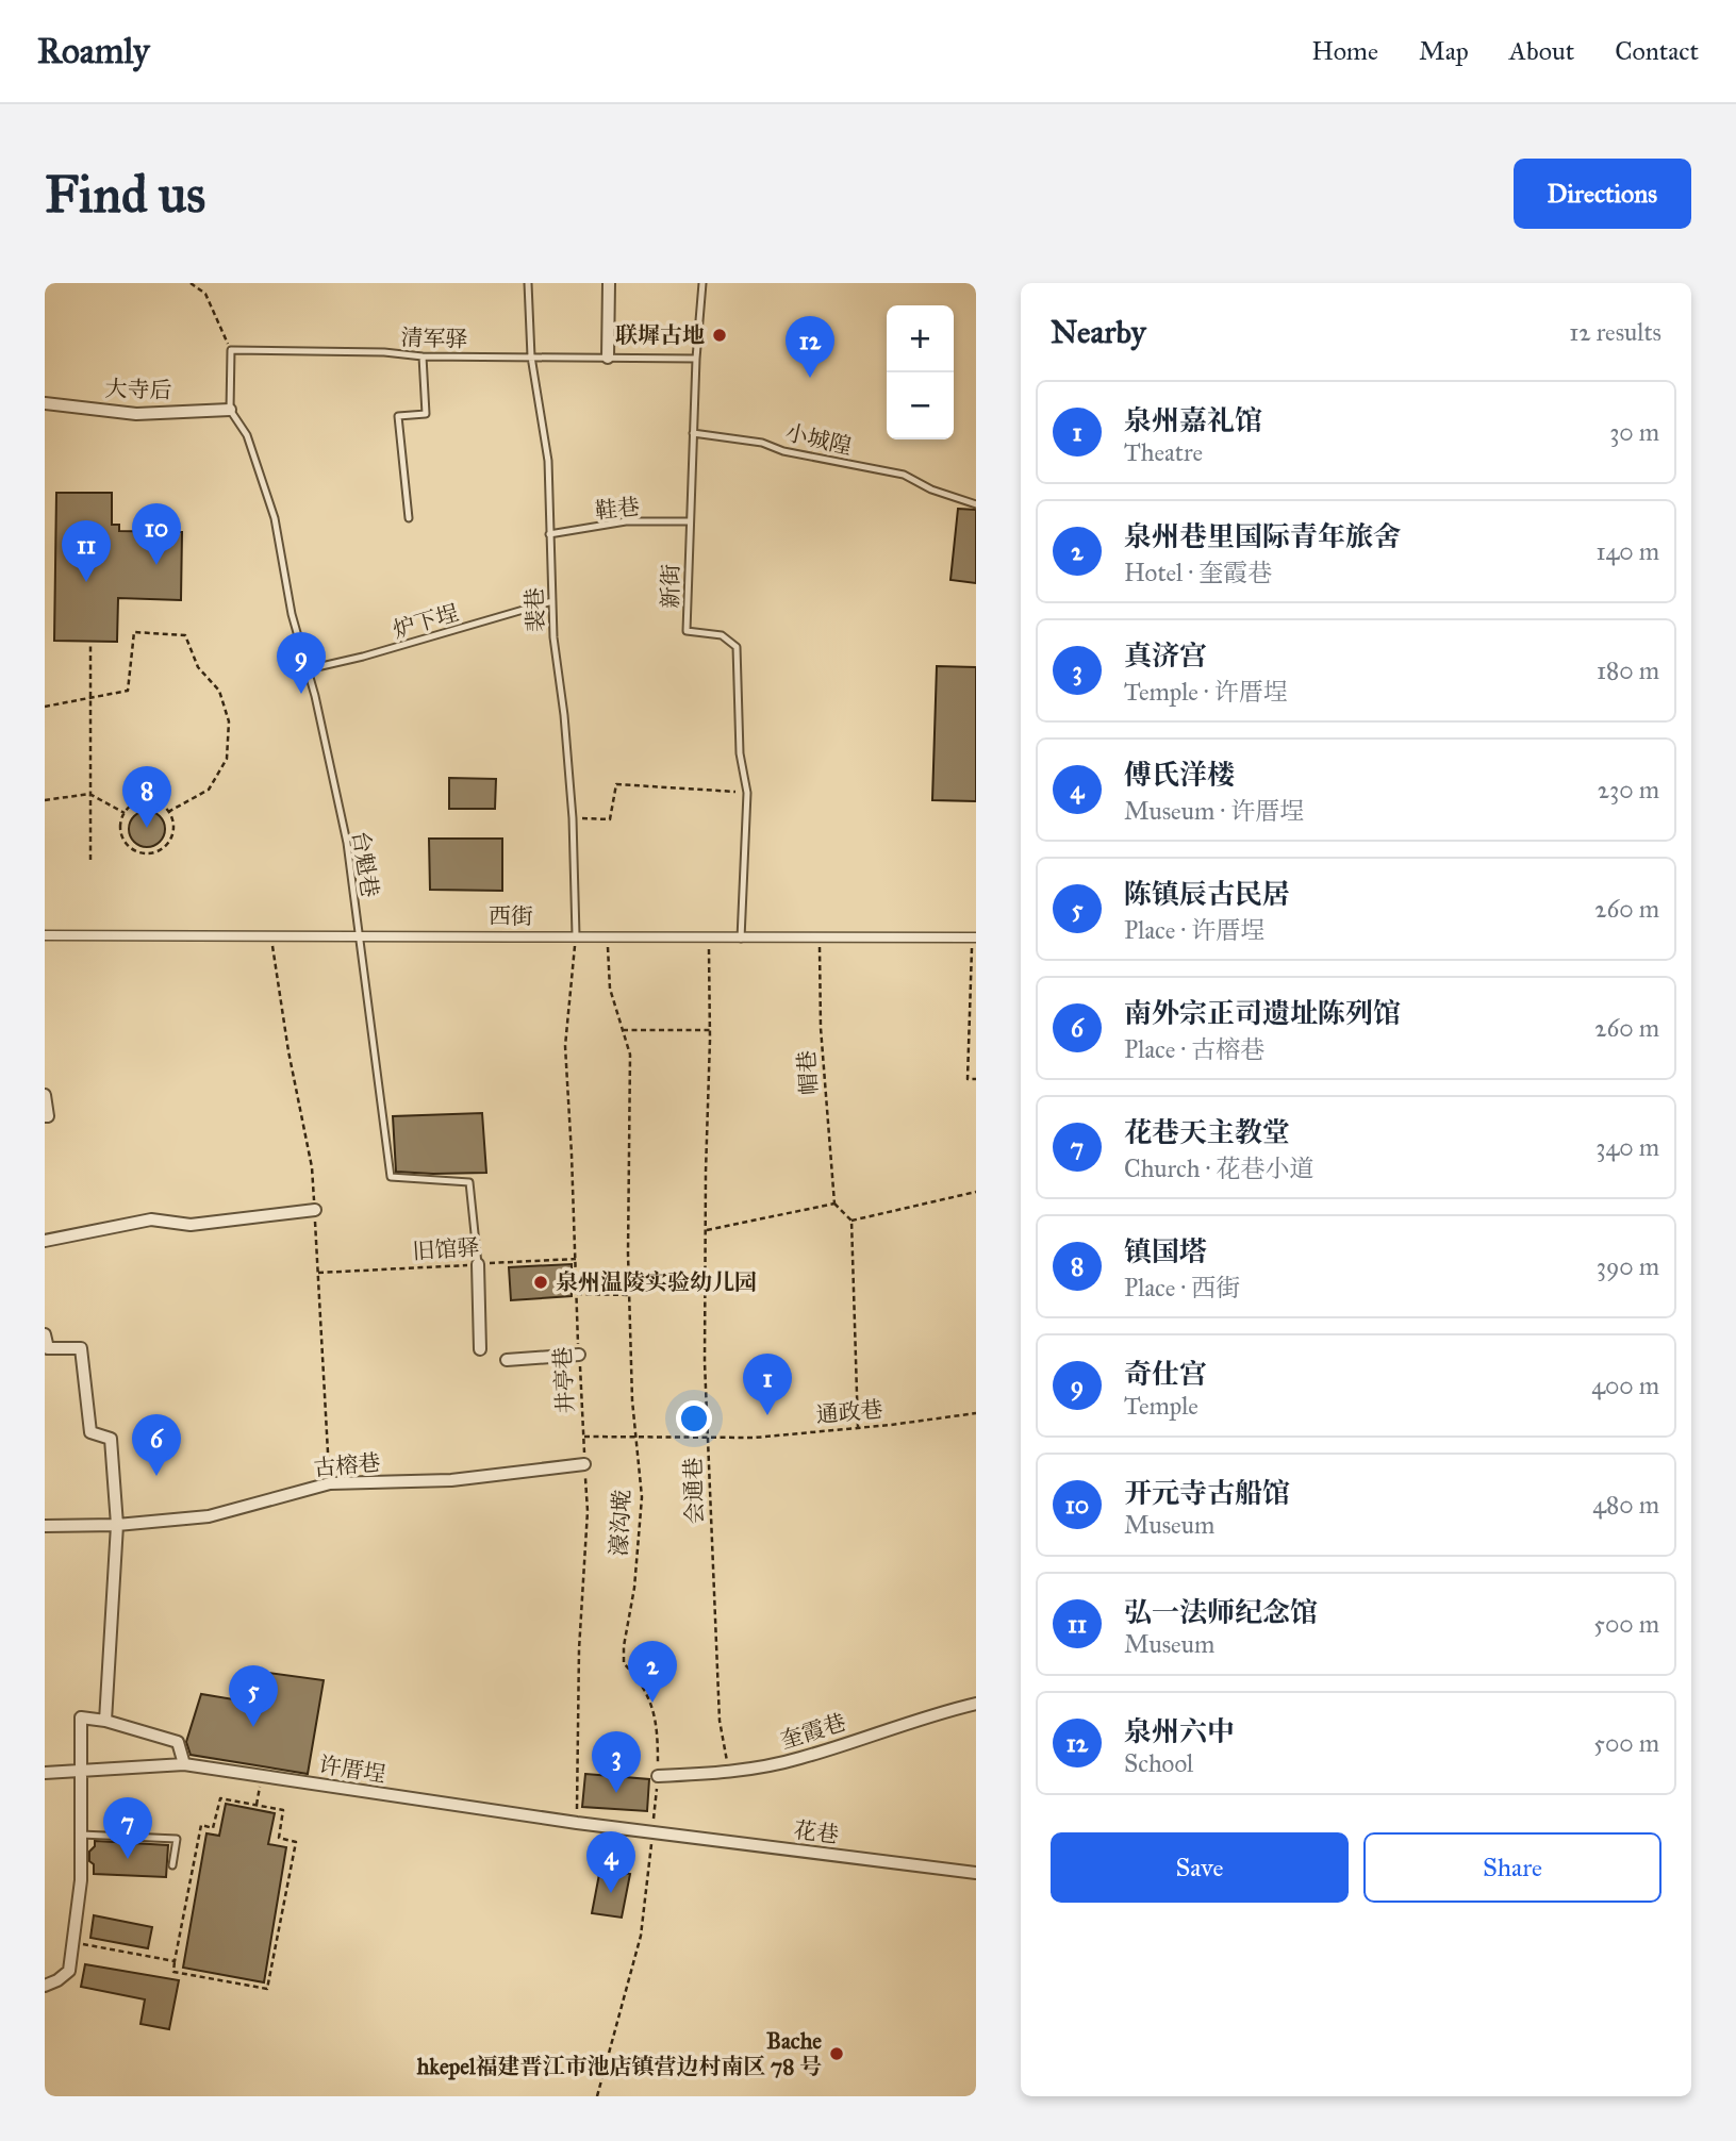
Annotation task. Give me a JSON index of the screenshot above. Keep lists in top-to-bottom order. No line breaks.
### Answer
{"streets":{"street":["大寺后","西街","古榕巷","奎霞巷","许厝埕","花巷"],"lane":["清军驿","小城隍","鞋巷","新街","裴巷","炉下埕","台魁巷"],"path":["帽巷","旧馆驿","井亭巷","通政巷","会通巷","濠沟墘"]},"crossings":[["清军驿","新街"],["清军驿","裴巷"],["大寺后","台魁巷"],["小城隍","新街"],["鞋巷","新街"],["鞋巷","裴巷"],["新街","西街"],["裴巷","炉下埕"],["裴巷","西街"],["裴巷","井亭巷"],["炉下埕","台魁巷"],["台魁巷","西街"],["台魁巷","旧馆驿"],["西街","帽巷"],["西街","井亭巷"],["西街","会通巷"],["西街","濠沟墘"],["旧馆驿","井亭巷"],["井亭巷","通政巷"],["井亭巷","古榕巷"],["井亭巷","许厝埕"],["通政巷","会通巷"],["通政巷","濠沟墘"],["会通巷","奎霞巷"],["濠沟墘","奎霞巷"],["濠沟墘","许厝埕"],["濠沟墘","花巷"],["许厝埕","花巷"]],"places":["联墀古地","泉州温陵实验幼儿园","Bache hkepel福建晋江市池店镇营边村南区 78 号"],"page":{"header":"Roamly","nav":["Home","Map","About","Contact"],"buttons":["Directions",["Save","Share"]],"title":"Find us","heading":["Nearby","12 results"],"map_buttons":["+","−"],"pins":["12","10","11","9","8","1","6","2","5","3","7","4"],"list":[{"mark":"1","name":"泉州嘉礼馆","note":"Theatre","value":"30 m"},{"mark":"2","name":"泉州巷里国际青年旅舍","note":"Hotel · 奎霞巷","value":"140 m"},{"mark":"3","name":"真济宫","note":"Temple · 许厝埕","value":"180 m"},{"mark":"4","name":"傅氏洋楼","note":"Museum · 许厝埕","value":"230 m"},{"mark":"5","name":"陈镇辰古民居","note":"Place · 许厝埕","value":"260 m"},{"mark":"6","name":"南外宗正司遗址陈列馆","note":"Place · 古榕巷","value":"260 m"},{"mark":"7","name":"花巷天主教堂","note":"Church · 花巷小道","value":"340 m"},{"mark":"8","name":"镇国塔","note":"Place · 西街","value":"390 m"},{"mark":"9","name":"奇仕宫","note":"Temple","value":"400 m"},{"mark":"10","name":"开元寺古船馆","note":"Museum","value":"480 m"},{"mark":"11","name":"弘一法师纪念馆","note":"Museum","value":"500 m"},{"mark":"12","name":"泉州六中","note":"School","value":"500 m"}]}}
